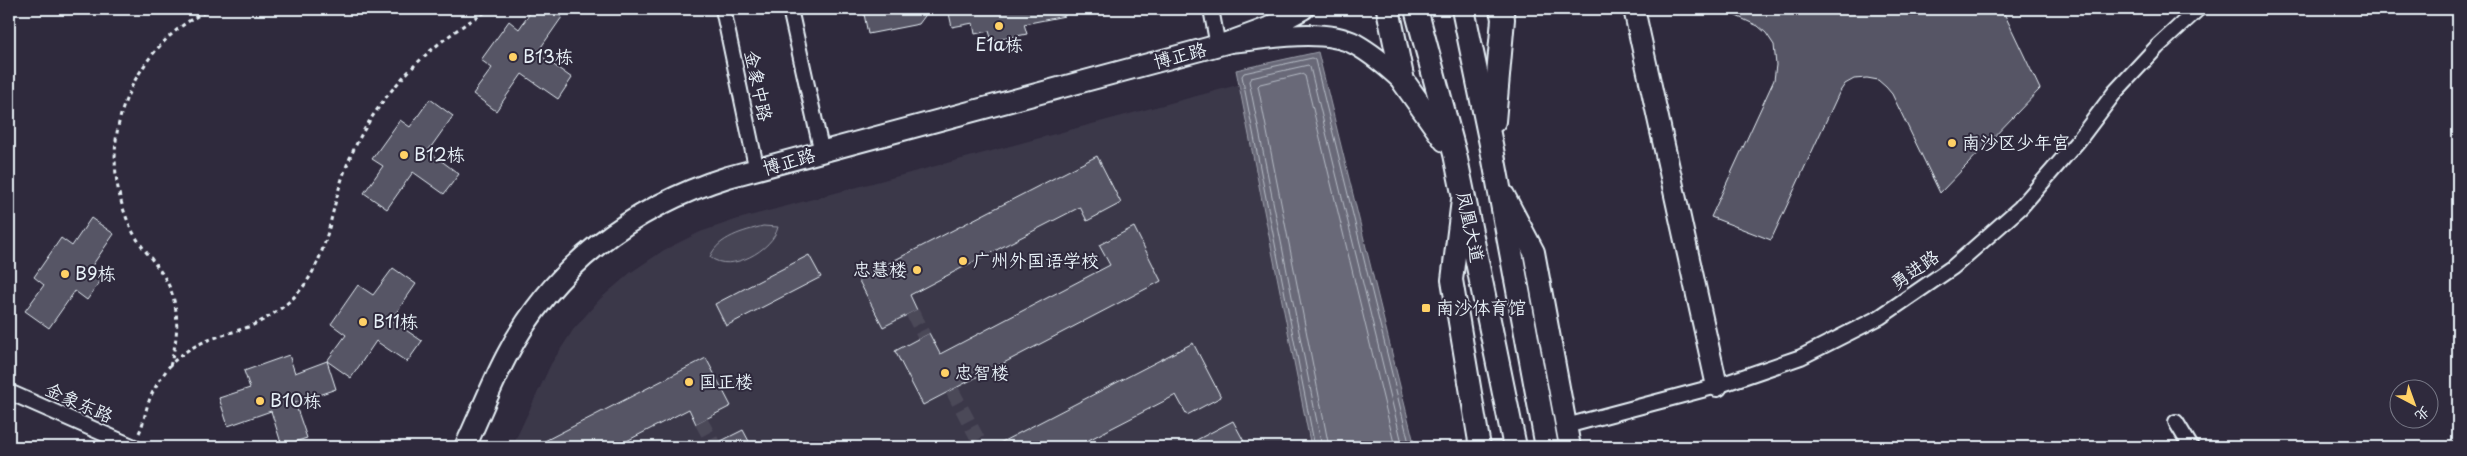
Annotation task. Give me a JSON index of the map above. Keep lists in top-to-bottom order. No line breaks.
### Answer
{"streets":{"main road":["凤凰大道"],"street":["博正路","金象中路","勇进路","金象东路"]},"crossings":[["博正路","金象中路"]],"places":{"other":["E1a栋","B13栋","南沙区少年宫","B12栋","广州外国语学校","忠慧楼","B9栋","B11栋","忠智楼","国正楼","B10栋"],"transit":["南沙体育馆"]},"north":"bottom right"}
